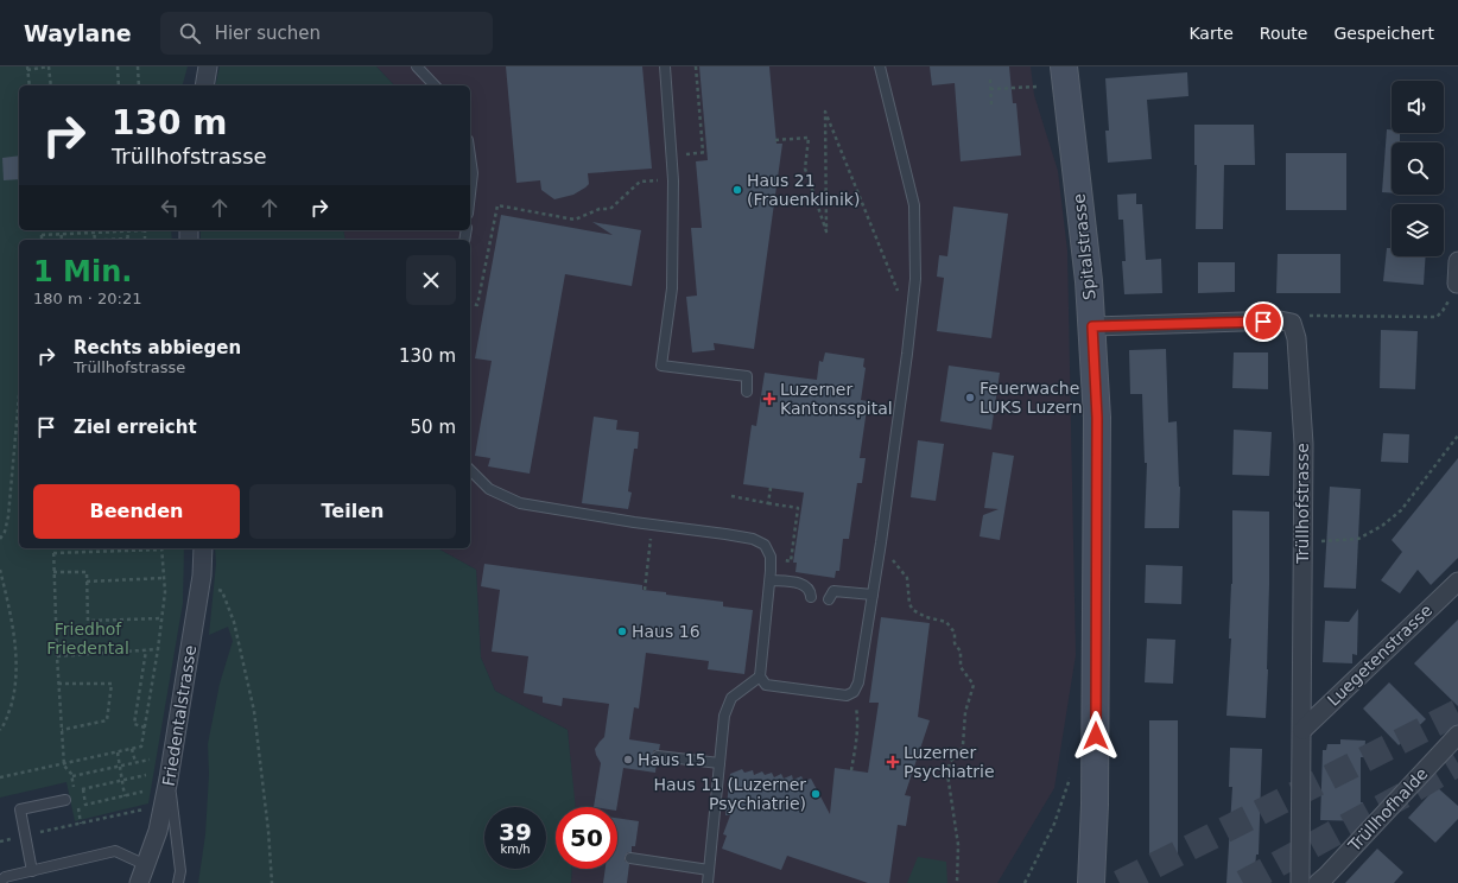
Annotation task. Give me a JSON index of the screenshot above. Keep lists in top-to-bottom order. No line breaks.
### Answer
{"streets":{"main road":["Spitalstrasse"],"street":["Trüllhofstrasse","Luegetenstrasse","Friedentalstrasse","Trüllhofhalde"]},"crossings":[["Spitalstrasse","Trüllhofstrasse"],["Trüllhofstrasse","Luegetenstrasse"]],"parks":["Friedhof Friedental"],"places":{"other":["Haus 21 (Frauenklinik)","Feuerwache LUKS Luzern","Haus 16","Haus 15","Haus 11 (Luzerner Psychiatrie)"],"health":["Luzerner Kantonsspital","Luzerner Psychiatrie"]},"page":{"header":"Waylane","search":"Hier suchen","nav":["Karte","Route","Gespeichert"],"turn":["130 m","Trüllhofstrasse"],"heading":["1 Min.","180 m · 20:21"],"list":[{"name":"Rechts abbiegen","note":"Trüllhofstrasse","value":"130 m"},{"name":"Ziel erreicht","value":"50 m"}],"buttons":["Beenden","Teilen"],"speed":"39 km/h","limit":"50"}}
